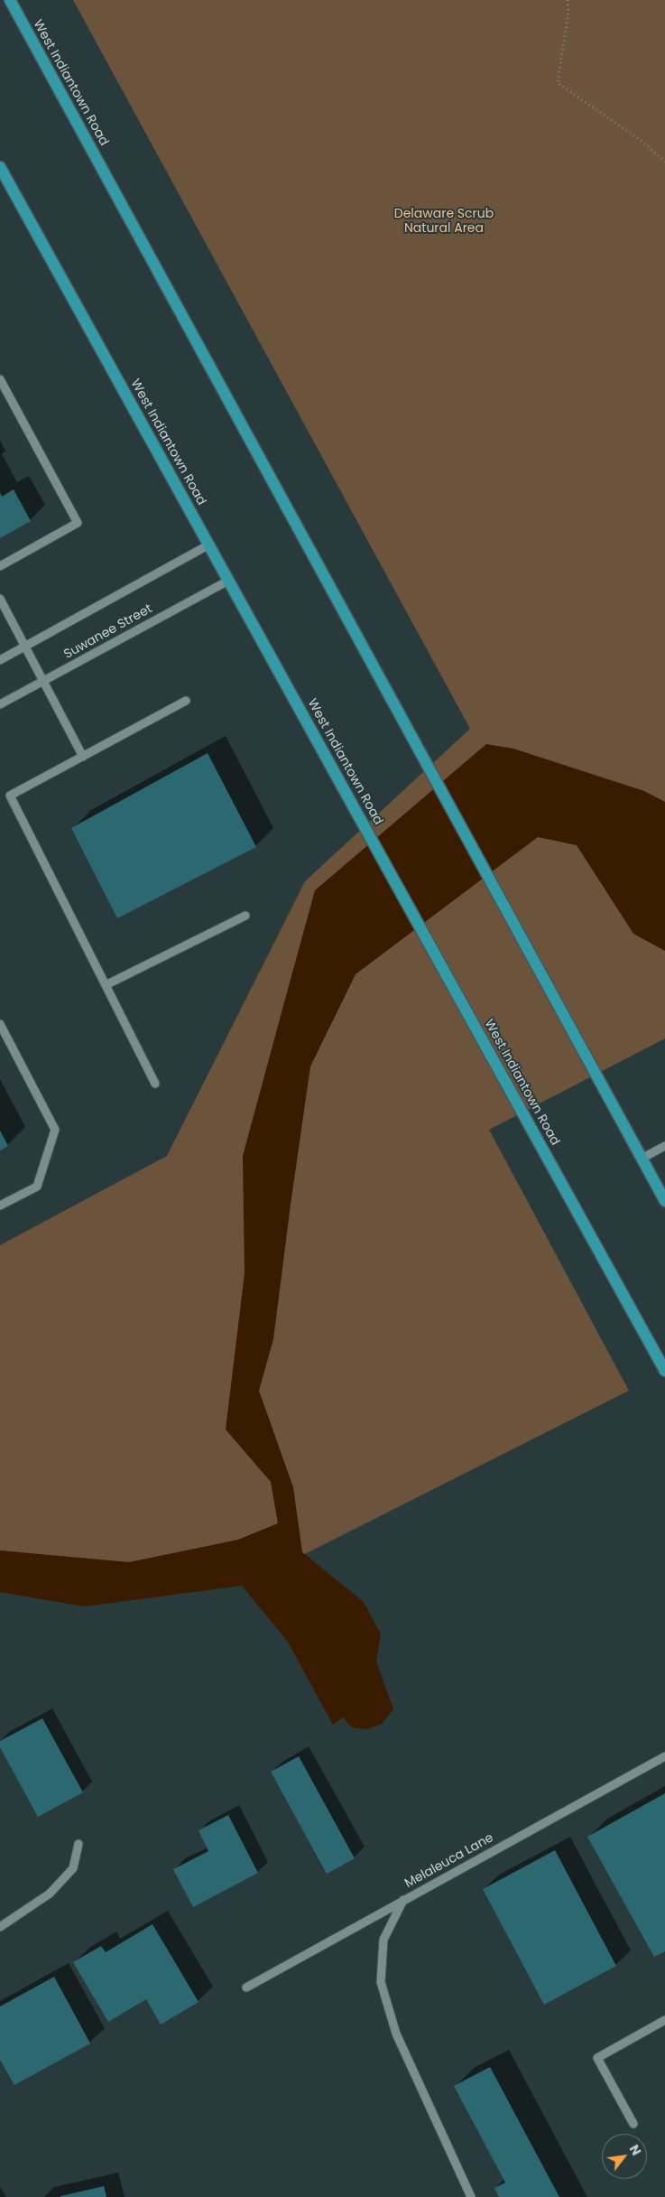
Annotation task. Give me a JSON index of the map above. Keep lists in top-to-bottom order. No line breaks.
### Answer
{"streets":{"main road":["West Indiantown Road"],"street":["Suwanee Street","Melaleuca Lane"]},"crossings":[["West Indiantown Road","Suwanee Street"]],"parks":["Delaware Scrub Natural Area"],"north":"top right"}
